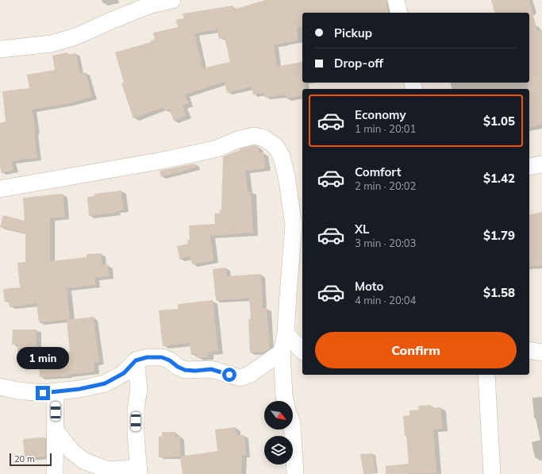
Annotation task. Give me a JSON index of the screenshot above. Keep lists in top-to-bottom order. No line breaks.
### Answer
{"scale_bar":"20 m","north":"bottom right","page":{"banner":["Pickup","Drop-off"],"list":[{"name":"Economy","note":"1 min · 20:01","value":"$1.05"},{"name":"Comfort","note":"2 min · 20:02","value":"$1.42"},{"name":"XL","note":"3 min · 20:03","value":"$1.79"},{"name":"Moto","note":"4 min · 20:04","value":"$1.58"}],"buttons":"Confirm","bubble":"1 min","scale":"20 m"}}
